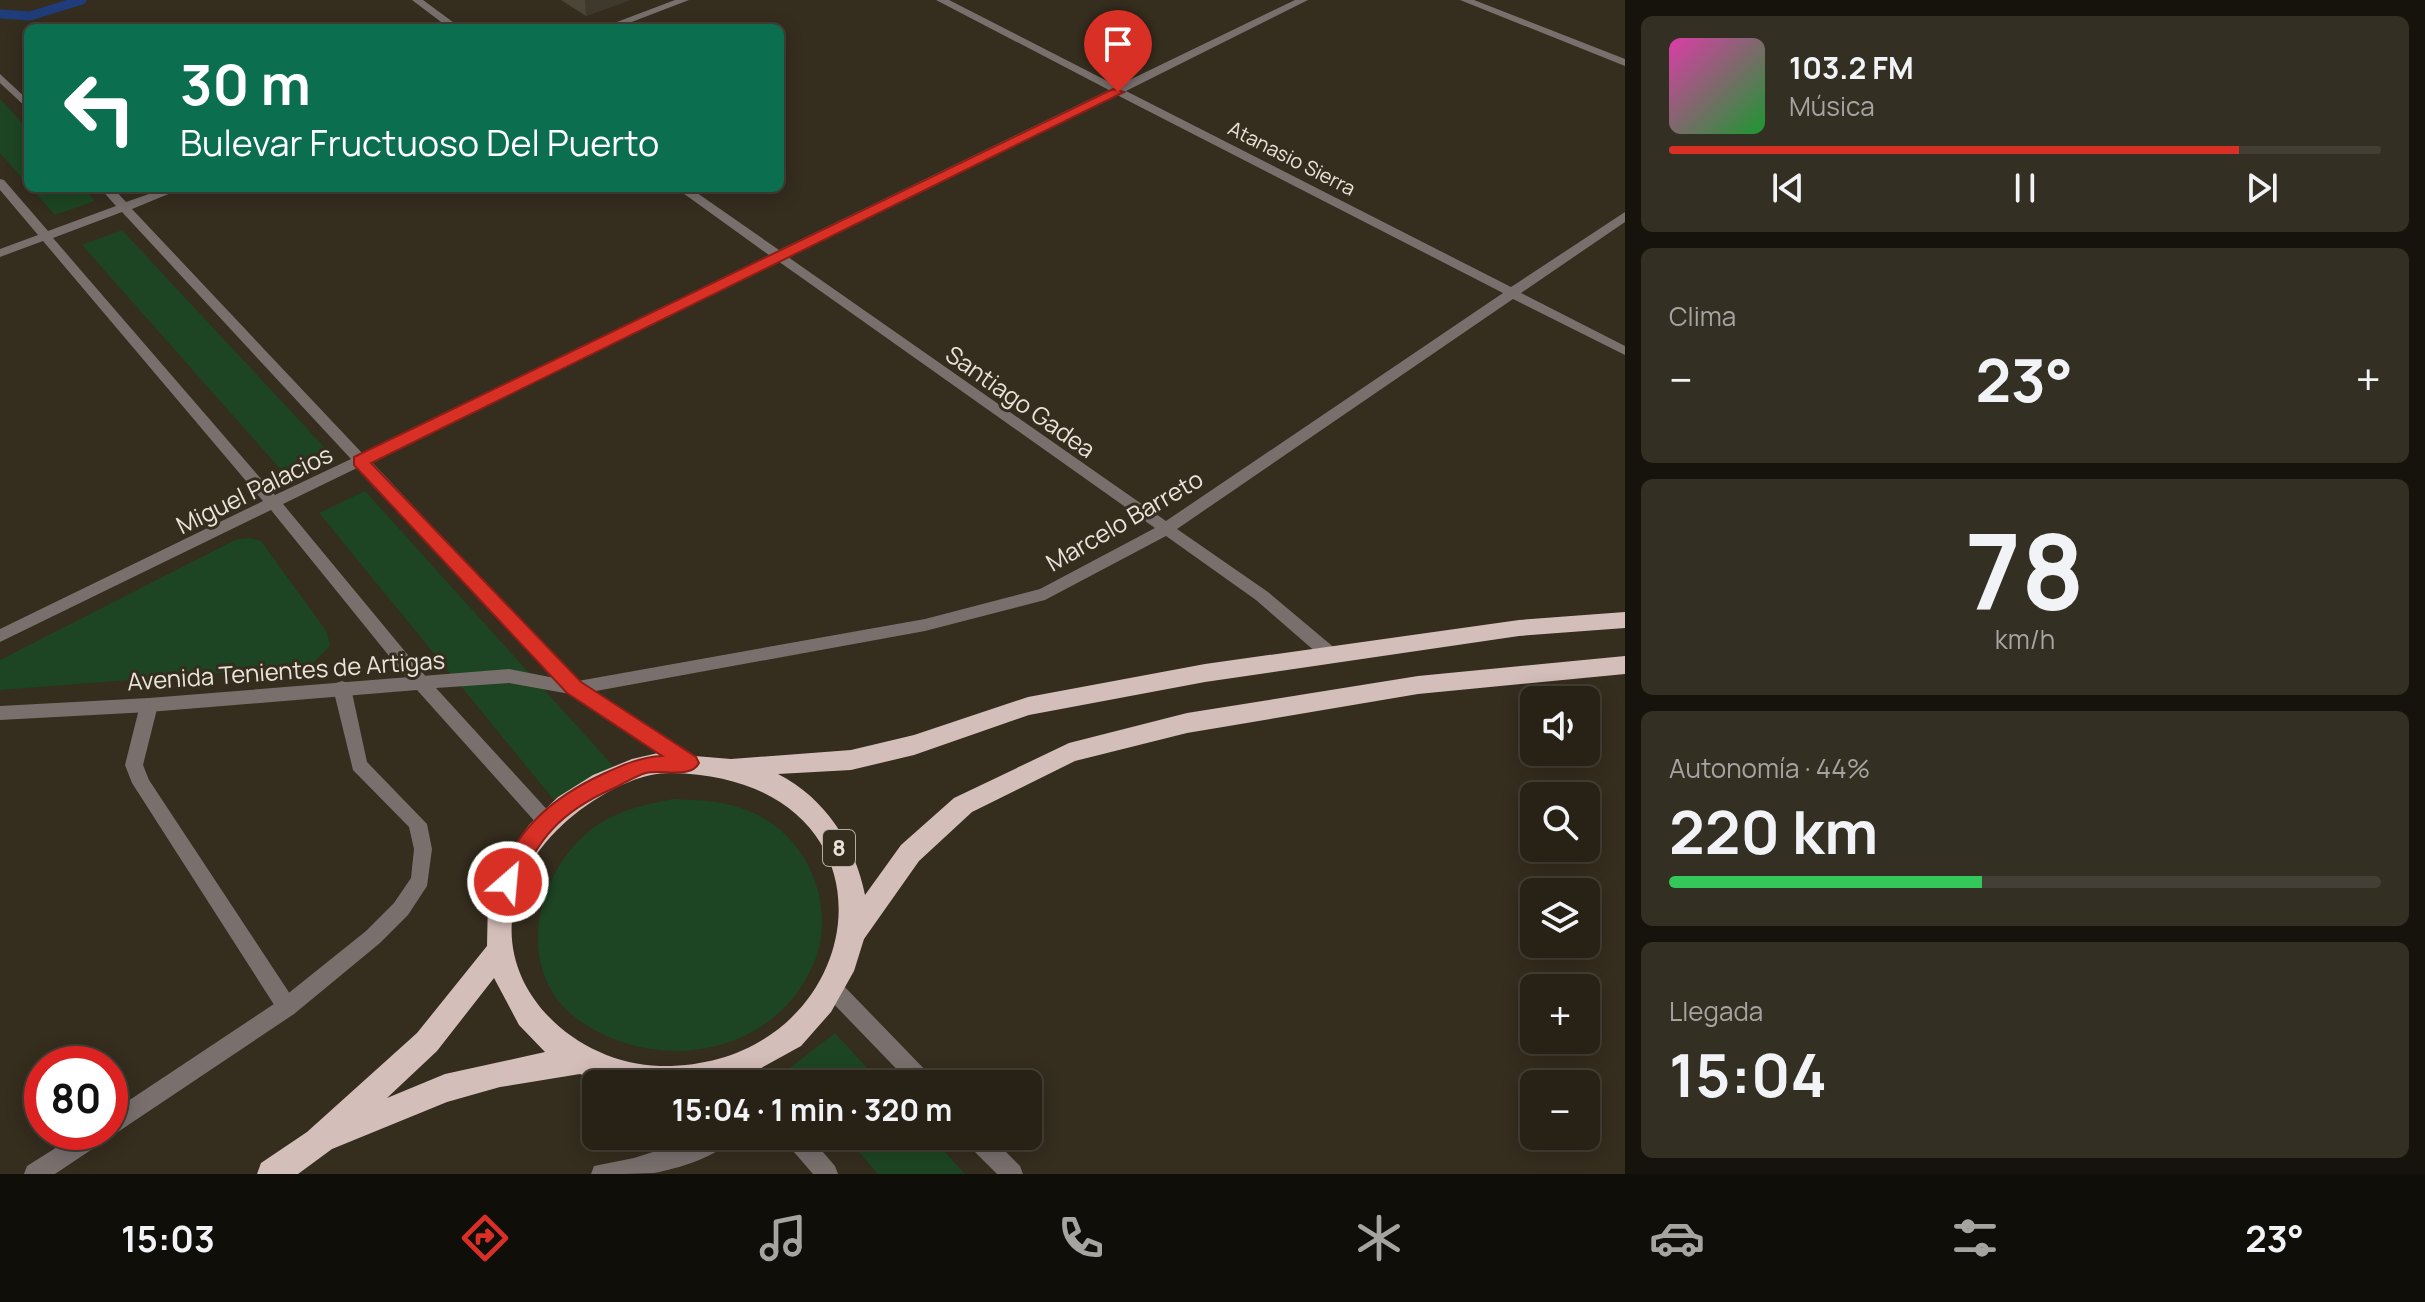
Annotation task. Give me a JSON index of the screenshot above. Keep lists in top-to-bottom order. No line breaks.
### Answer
{"streets":{"highway":["8"],"street":["Atanasio Sierra","Santiago Gadea","Miguel Palacios","Marcelo Barreto","Avenida Tenientes de Artigas"]},"crossings":[["Atanasio Sierra","Miguel Palacios"],["Atanasio Sierra","Marcelo Barreto"],["Santiago Gadea","Miguel Palacios"],["Santiago Gadea","Marcelo Barreto"],["Santiago Gadea","8"],["Marcelo Barreto","Avenida Tenientes de Artigas"]],"page":{"turn":["30 m","Bulevar Fructuoso Del Puerto"],"song":["103.2 FM","Música"],"tile":["Clima",["78","km/h"],["Autonomía · 44%","220 km"],["Llegada","15:04"]],"heat":["−","23°","+"],"map_buttons":["+","−"],"limit":"80","trip":"15:04 · 1 min · 320 m","tabs":["15:03","23°"]}}
